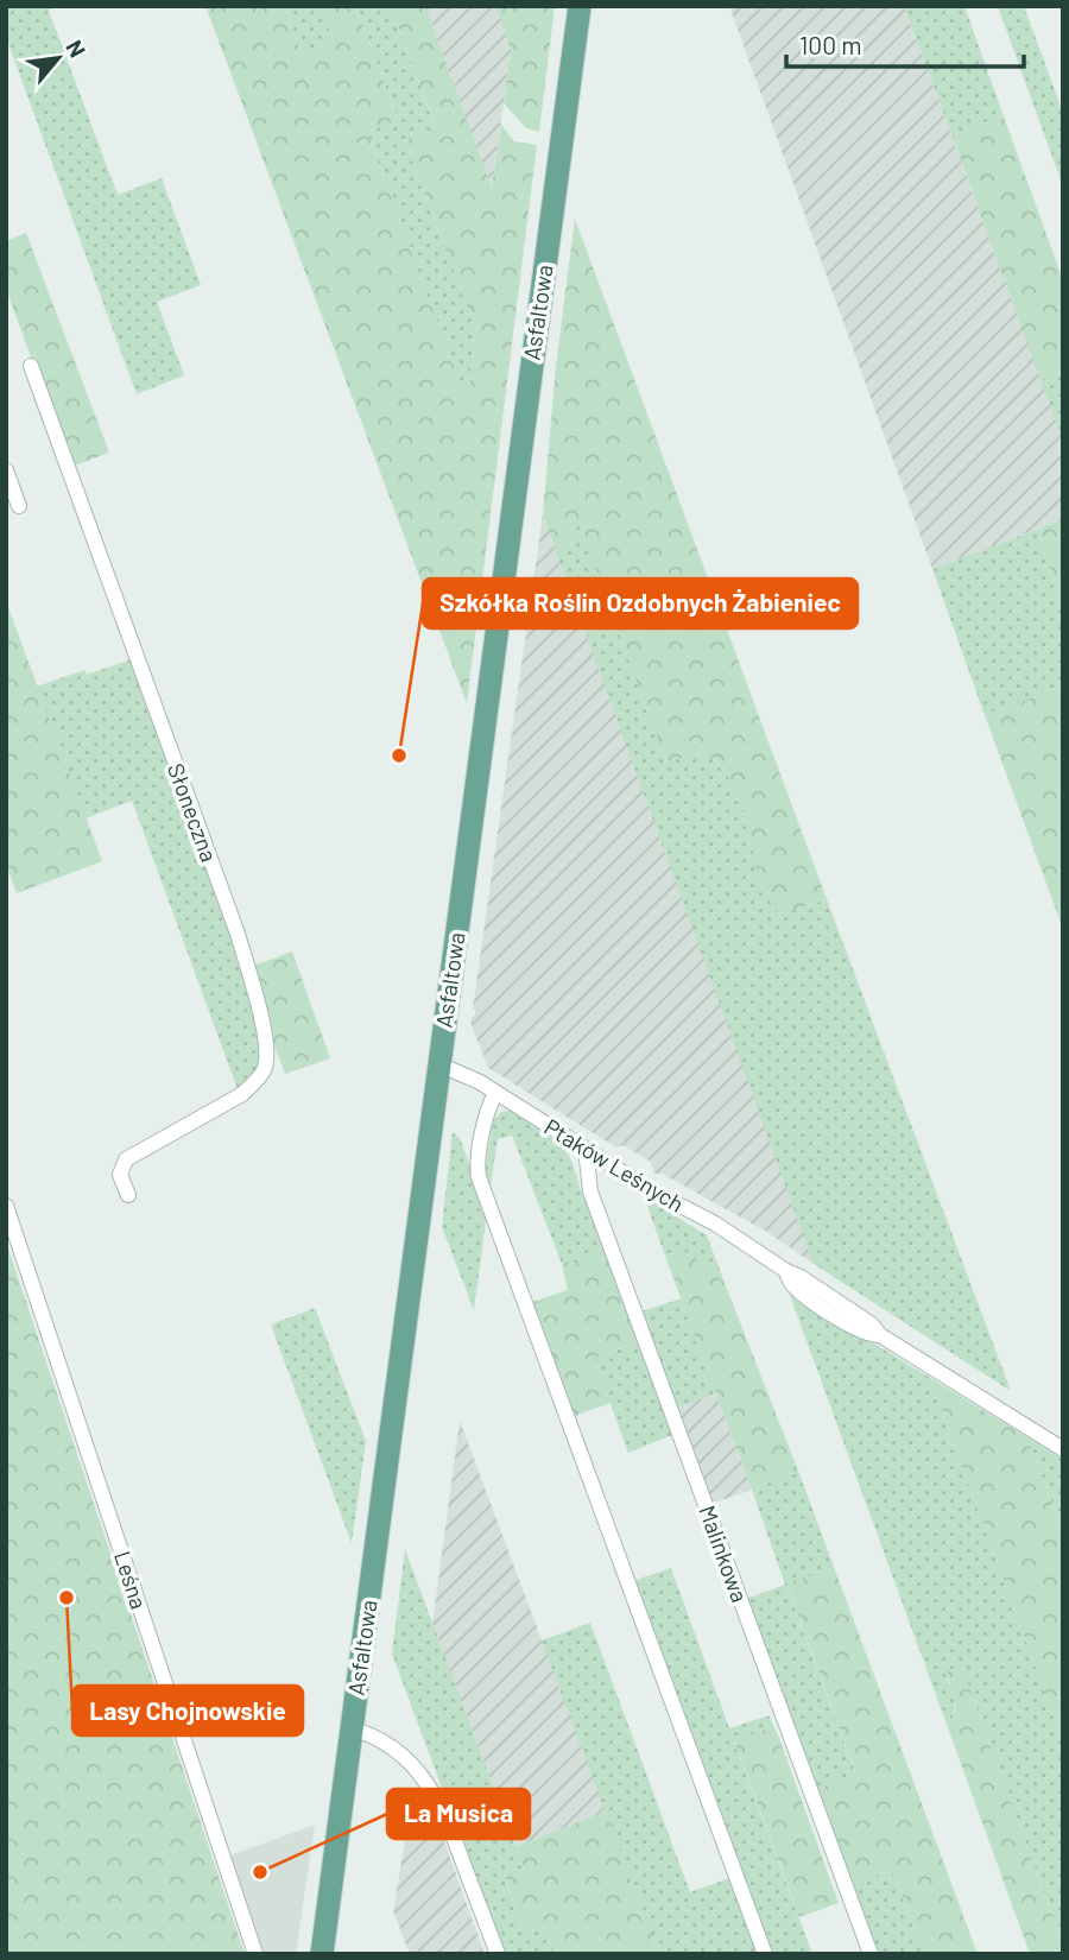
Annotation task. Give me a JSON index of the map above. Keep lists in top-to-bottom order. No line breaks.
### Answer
{"streets":{"main road":["Asfaltowa"],"street":["Słoneczna","Ptaków Leśnych","Malinkowa","Leśna"]},"crossings":[["Asfaltowa","Ptaków Leśnych"],["Ptaków Leśnych","Malinkowa"]],"places":["Szkółka Roślin Ozdobnych Żabieniec","Lasy Chojnowskie","La Musica"],"scale_bar":"100 m","north":"top right"}
